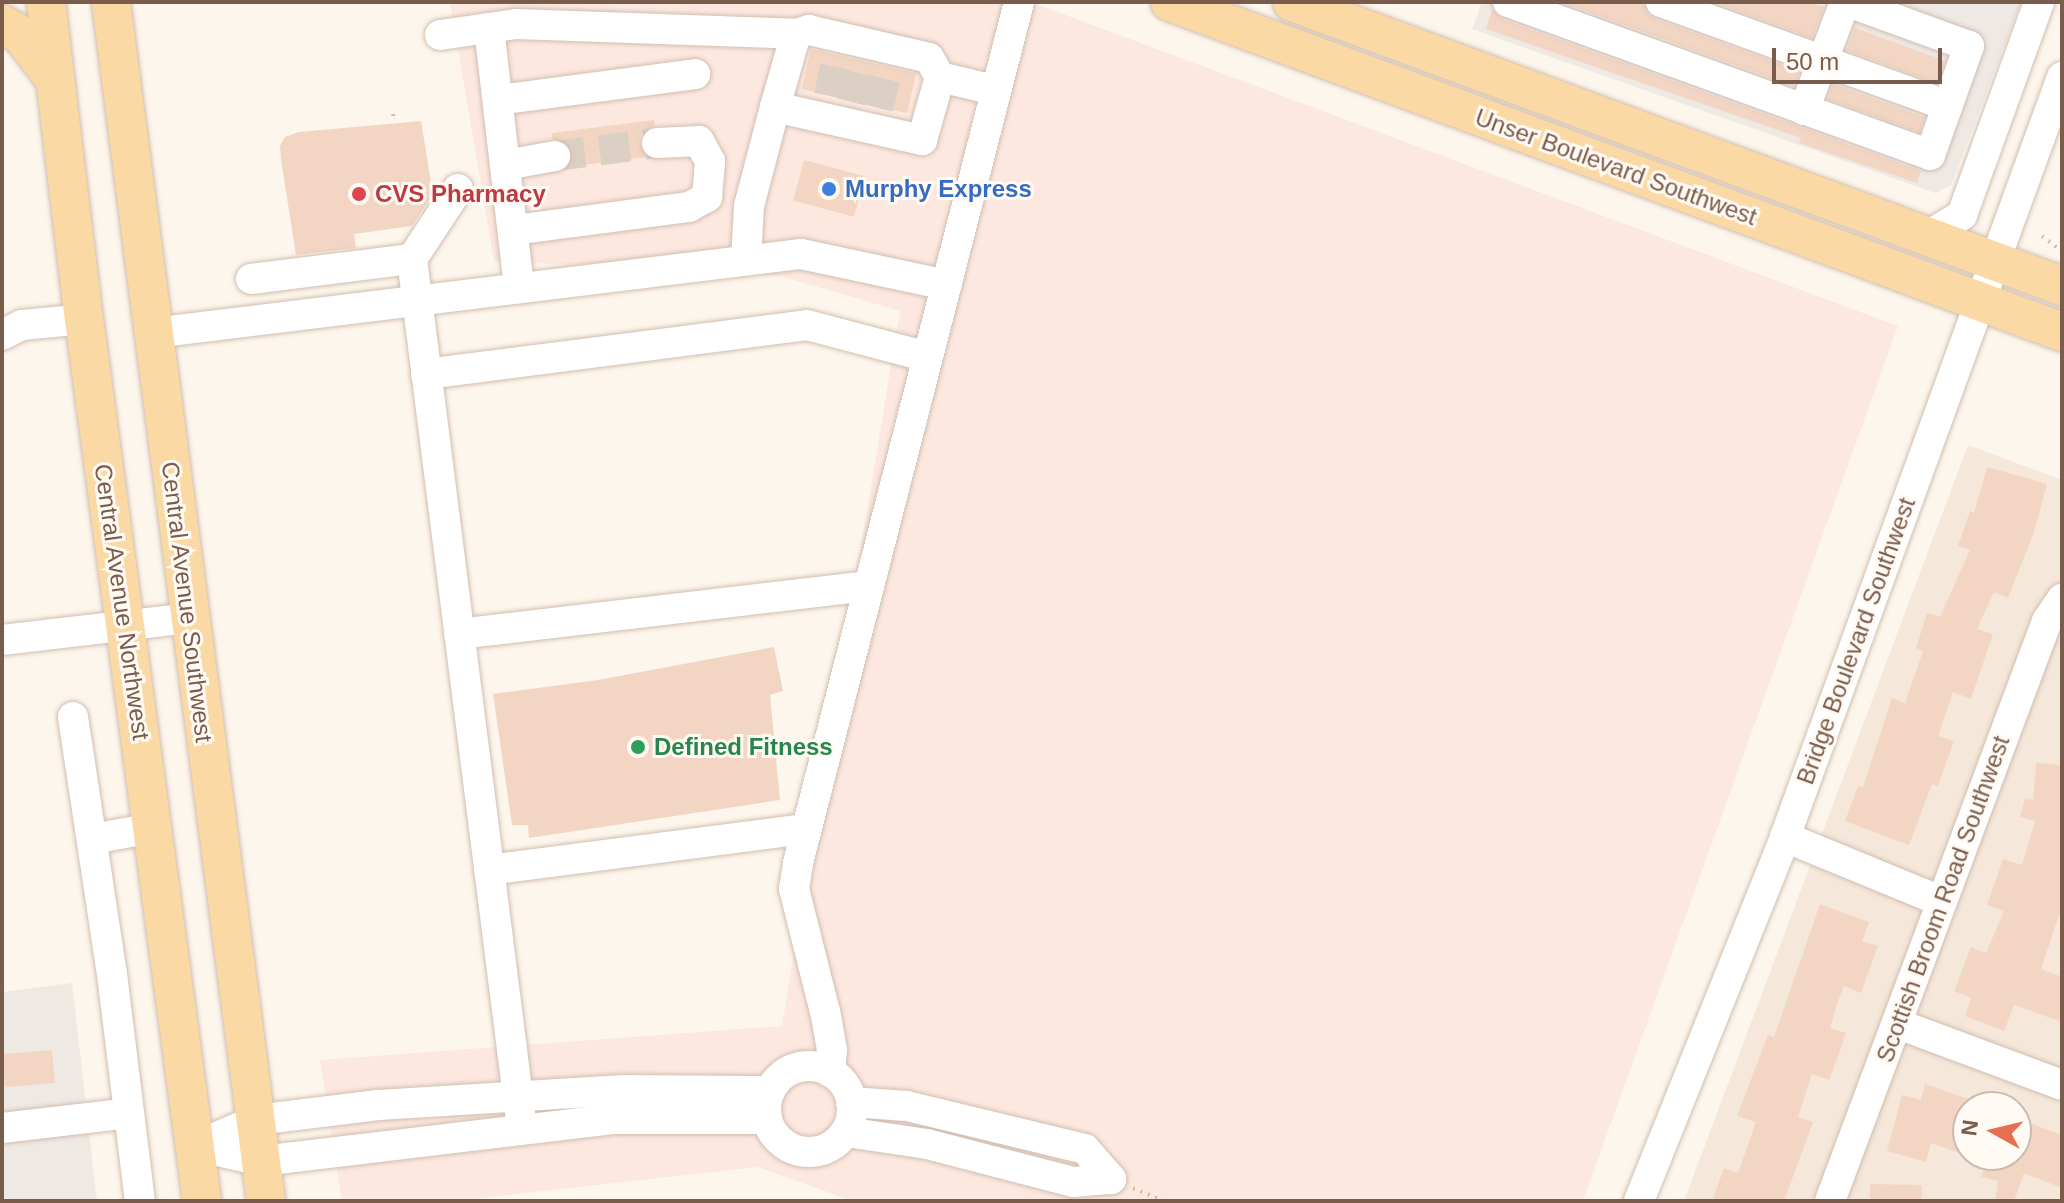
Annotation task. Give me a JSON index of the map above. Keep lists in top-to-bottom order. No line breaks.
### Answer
{"streets":{"main road":["Unser Boulevard Southwest","Central Avenue Northwest","Central Avenue Southwest"],"street":["Bridge Boulevard Southwest","Scottish Broom Road Southwest"]},"crossings":[["Unser Boulevard Southwest","Bridge Boulevard Southwest"]],"places":["Murphy Express","CVS Pharmacy","Defined Fitness"],"scale_bar":"50 m","north":"left"}
